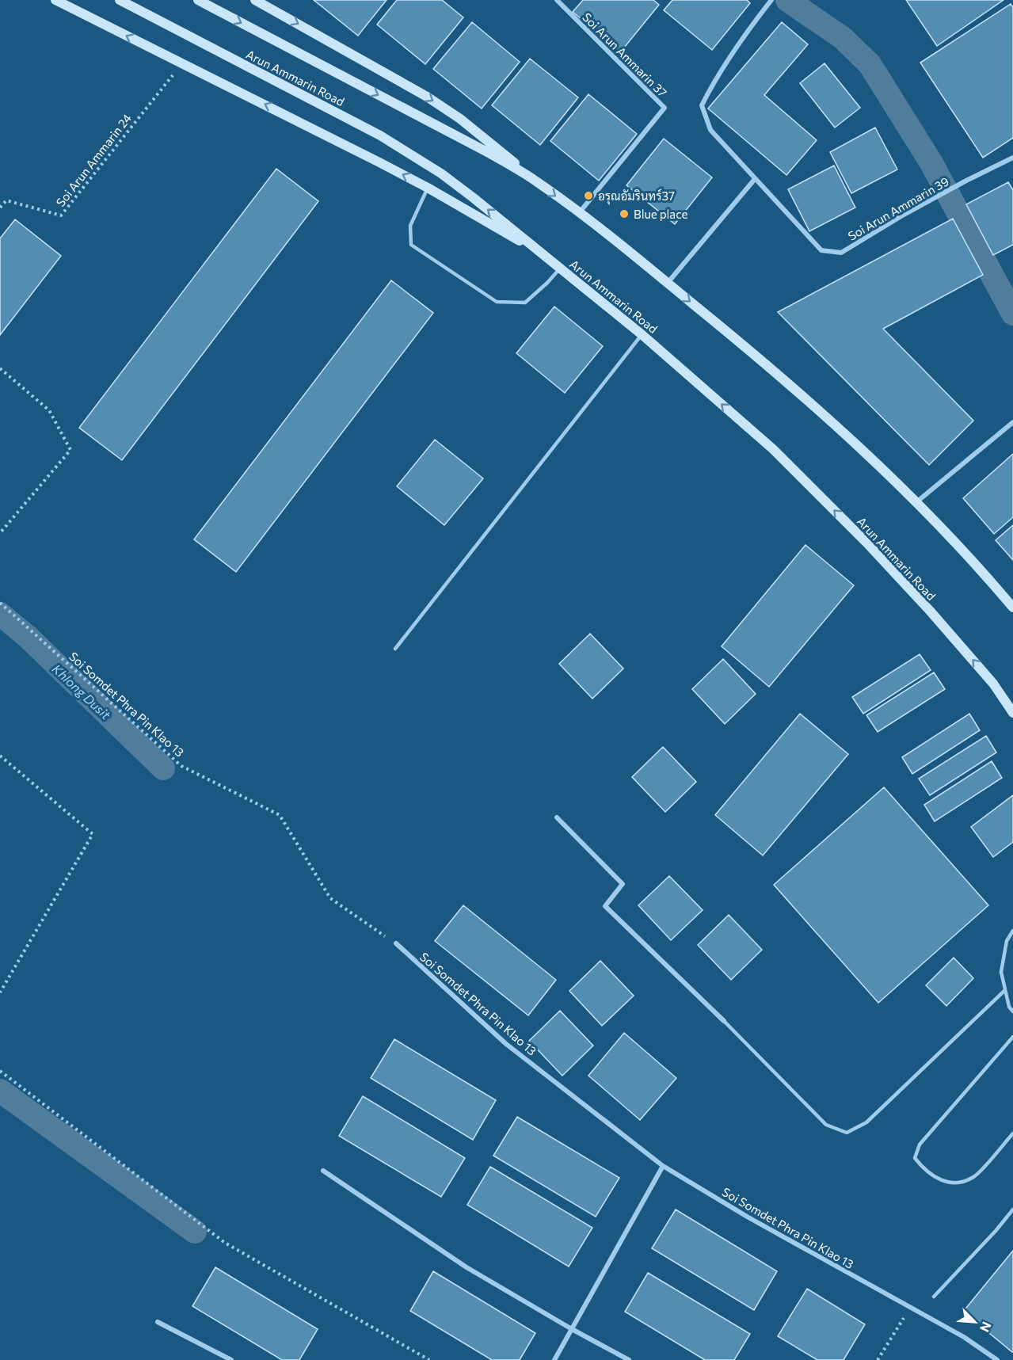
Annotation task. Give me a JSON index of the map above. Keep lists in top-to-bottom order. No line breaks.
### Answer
{"streets":{"main road":["Arun Ammarin Road"],"street":["Soi Arun Ammarin 37","Soi Arun Ammarin 39","Soi Somdet Phra Pin Klao 13"],"path":["Soi Arun Ammarin 24"]},"crossings":[["Soi Arun Ammarin 37","Arun Ammarin Road"]],"water":["Khlong Dusit"],"places":["อรุณอัมรินทร์37","Blue place"],"north":"bottom right"}
